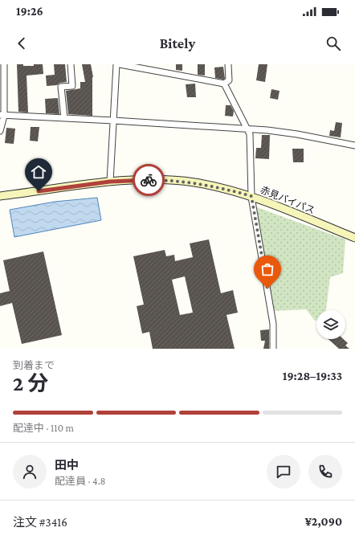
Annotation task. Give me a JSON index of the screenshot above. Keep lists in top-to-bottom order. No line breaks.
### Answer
{"streets":{"main road":["赤見バイパス"]},"page":{"status":"19:26","header":"Bitely","heading":["2 分","到着まで","19:28–19:33"],"panel":["田中","配達員 · 4.8","注文 #3416","¥2,090"],"bar":"配達中 · 110 m"}}
